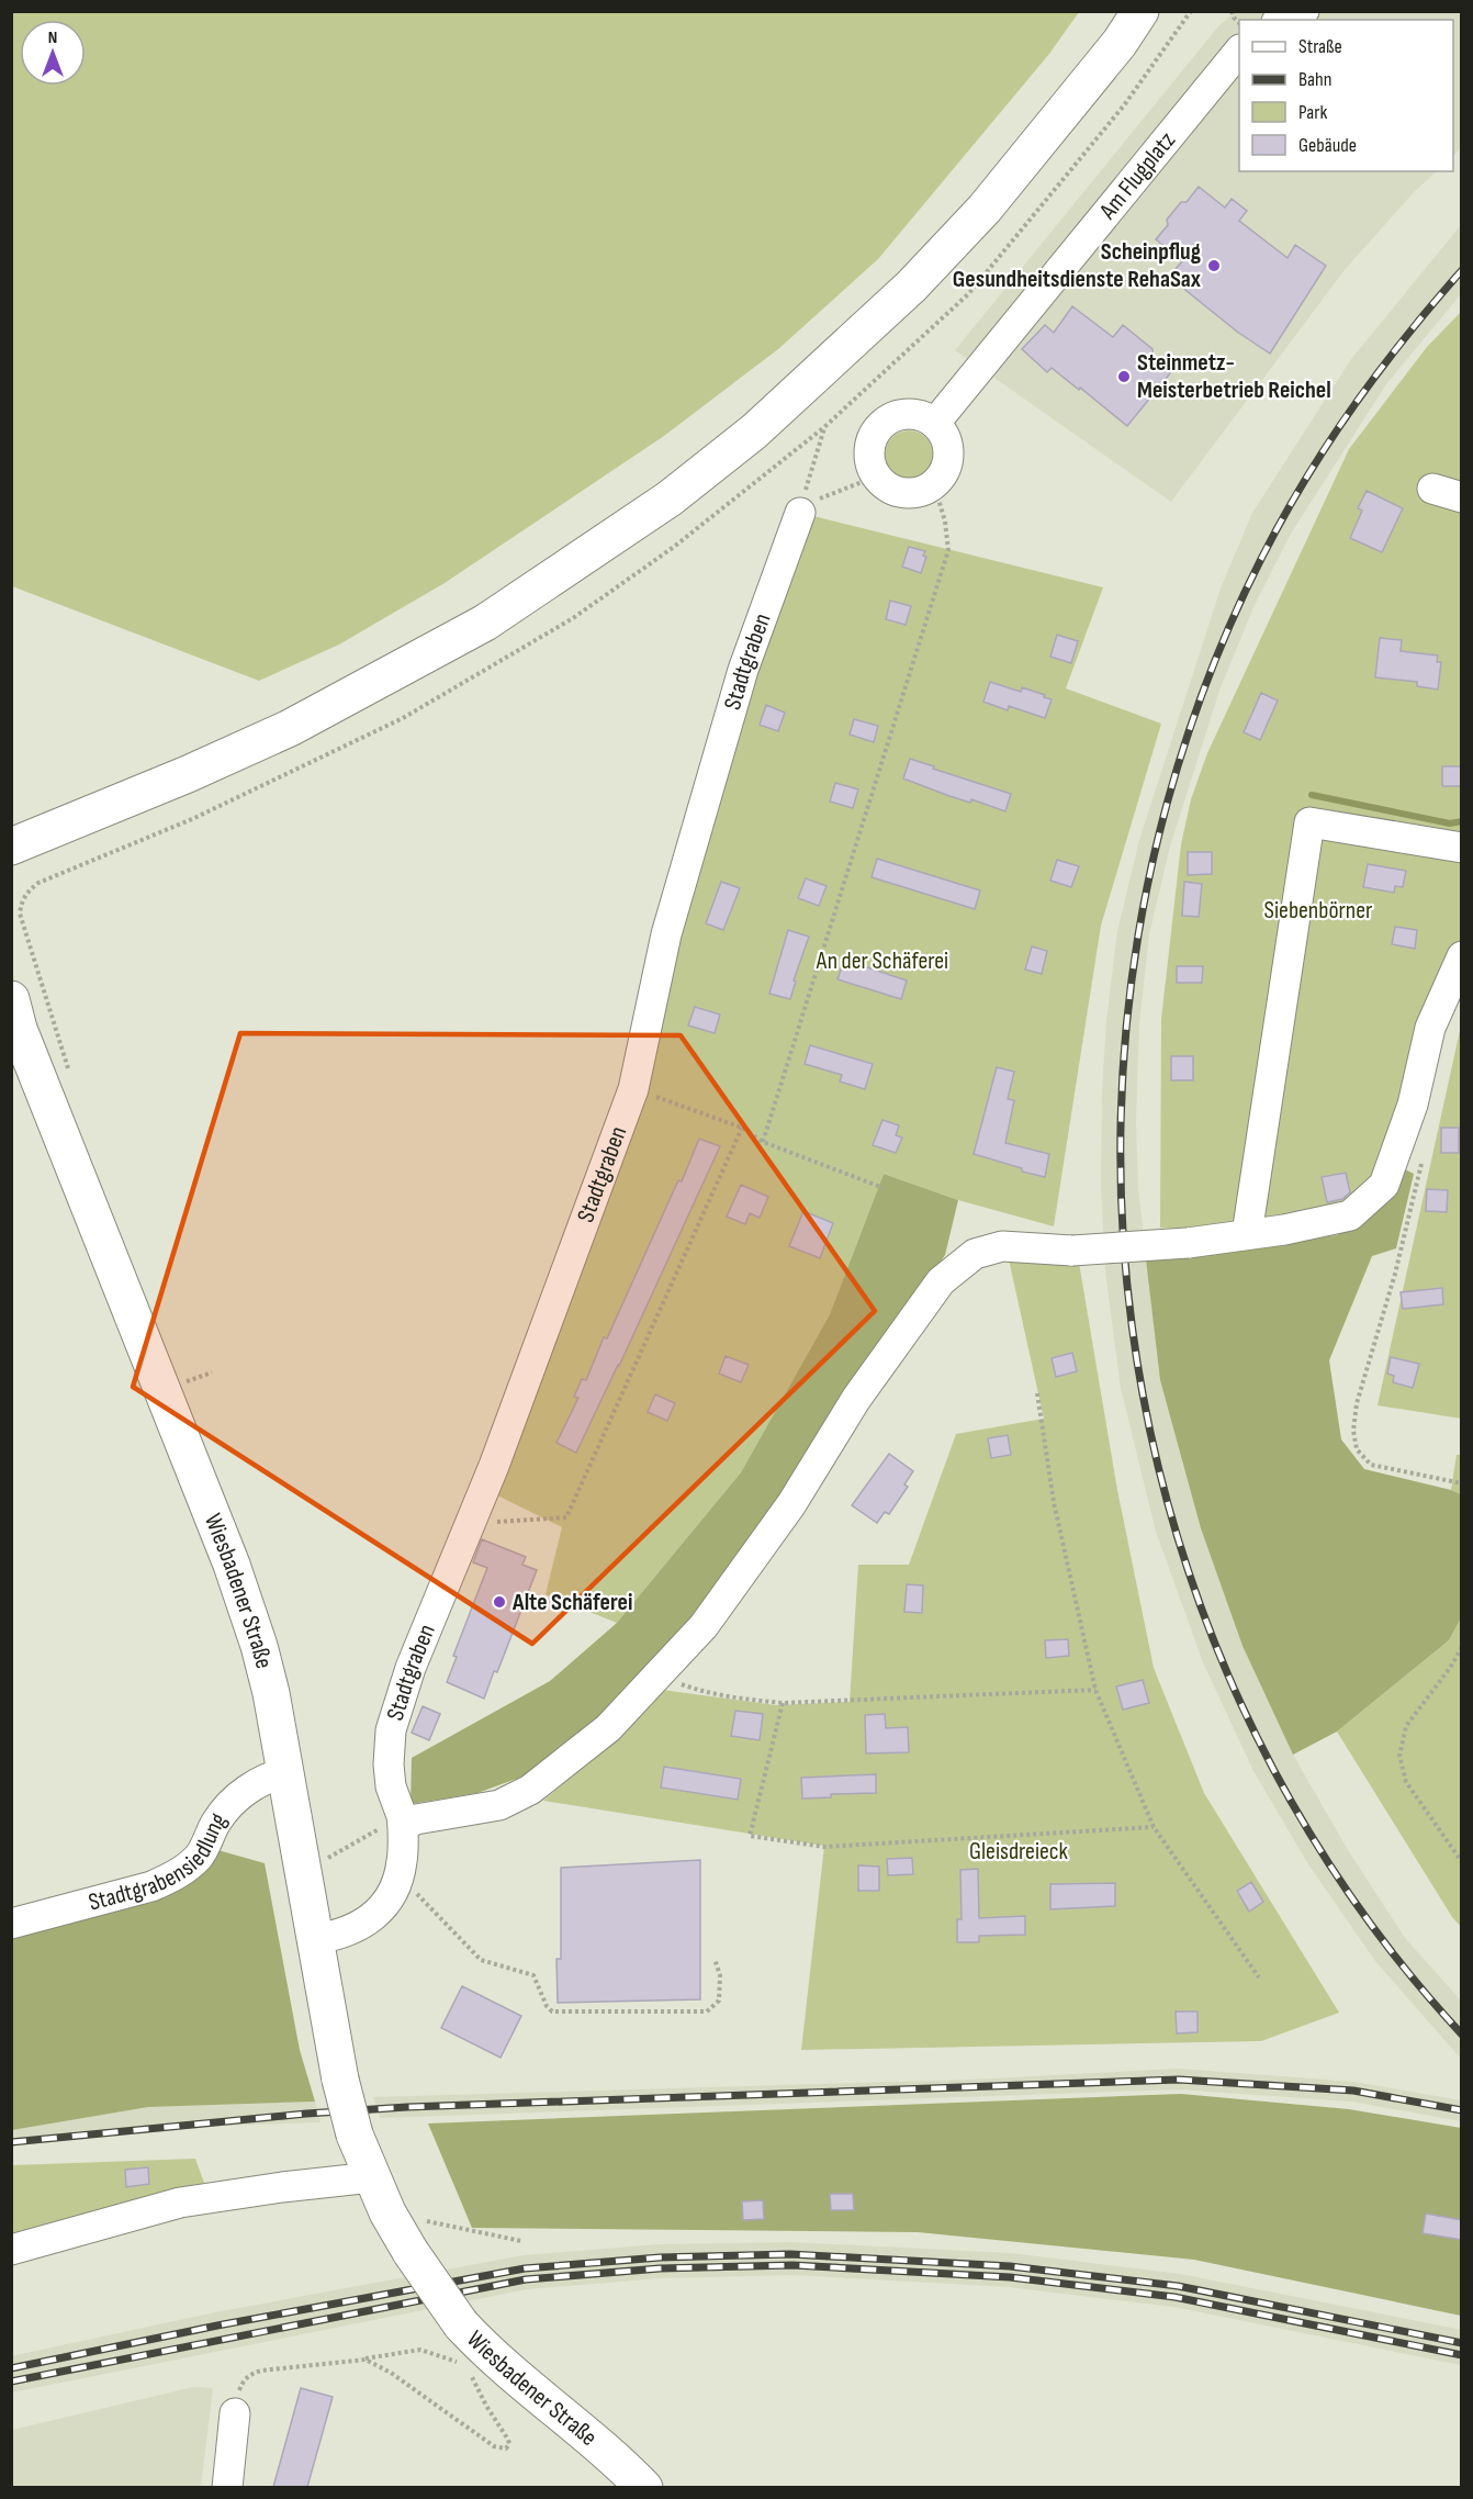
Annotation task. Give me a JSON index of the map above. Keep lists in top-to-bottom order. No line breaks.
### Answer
{"streets":{"main road":["Wiesbadener Straße"],"street":["Am Flugplatz","Stadtgraben","Stadtgrabensiedlung"]},"crossings":[["Stadtgraben","Wiesbadener Straße"],["Wiesbadener Straße","Stadtgrabensiedlung"]],"parks":["Siebenbörner","An der Schäferei","Gleisdreieck"],"places":["Scheinpflug Gesundheitsdienste RehaSax","Steinmetz- Meisterbetrieb Reichel","Alte Schäferei"],"legend":["Straße","Bahn","Park","Gebäude"],"north":"top"}
